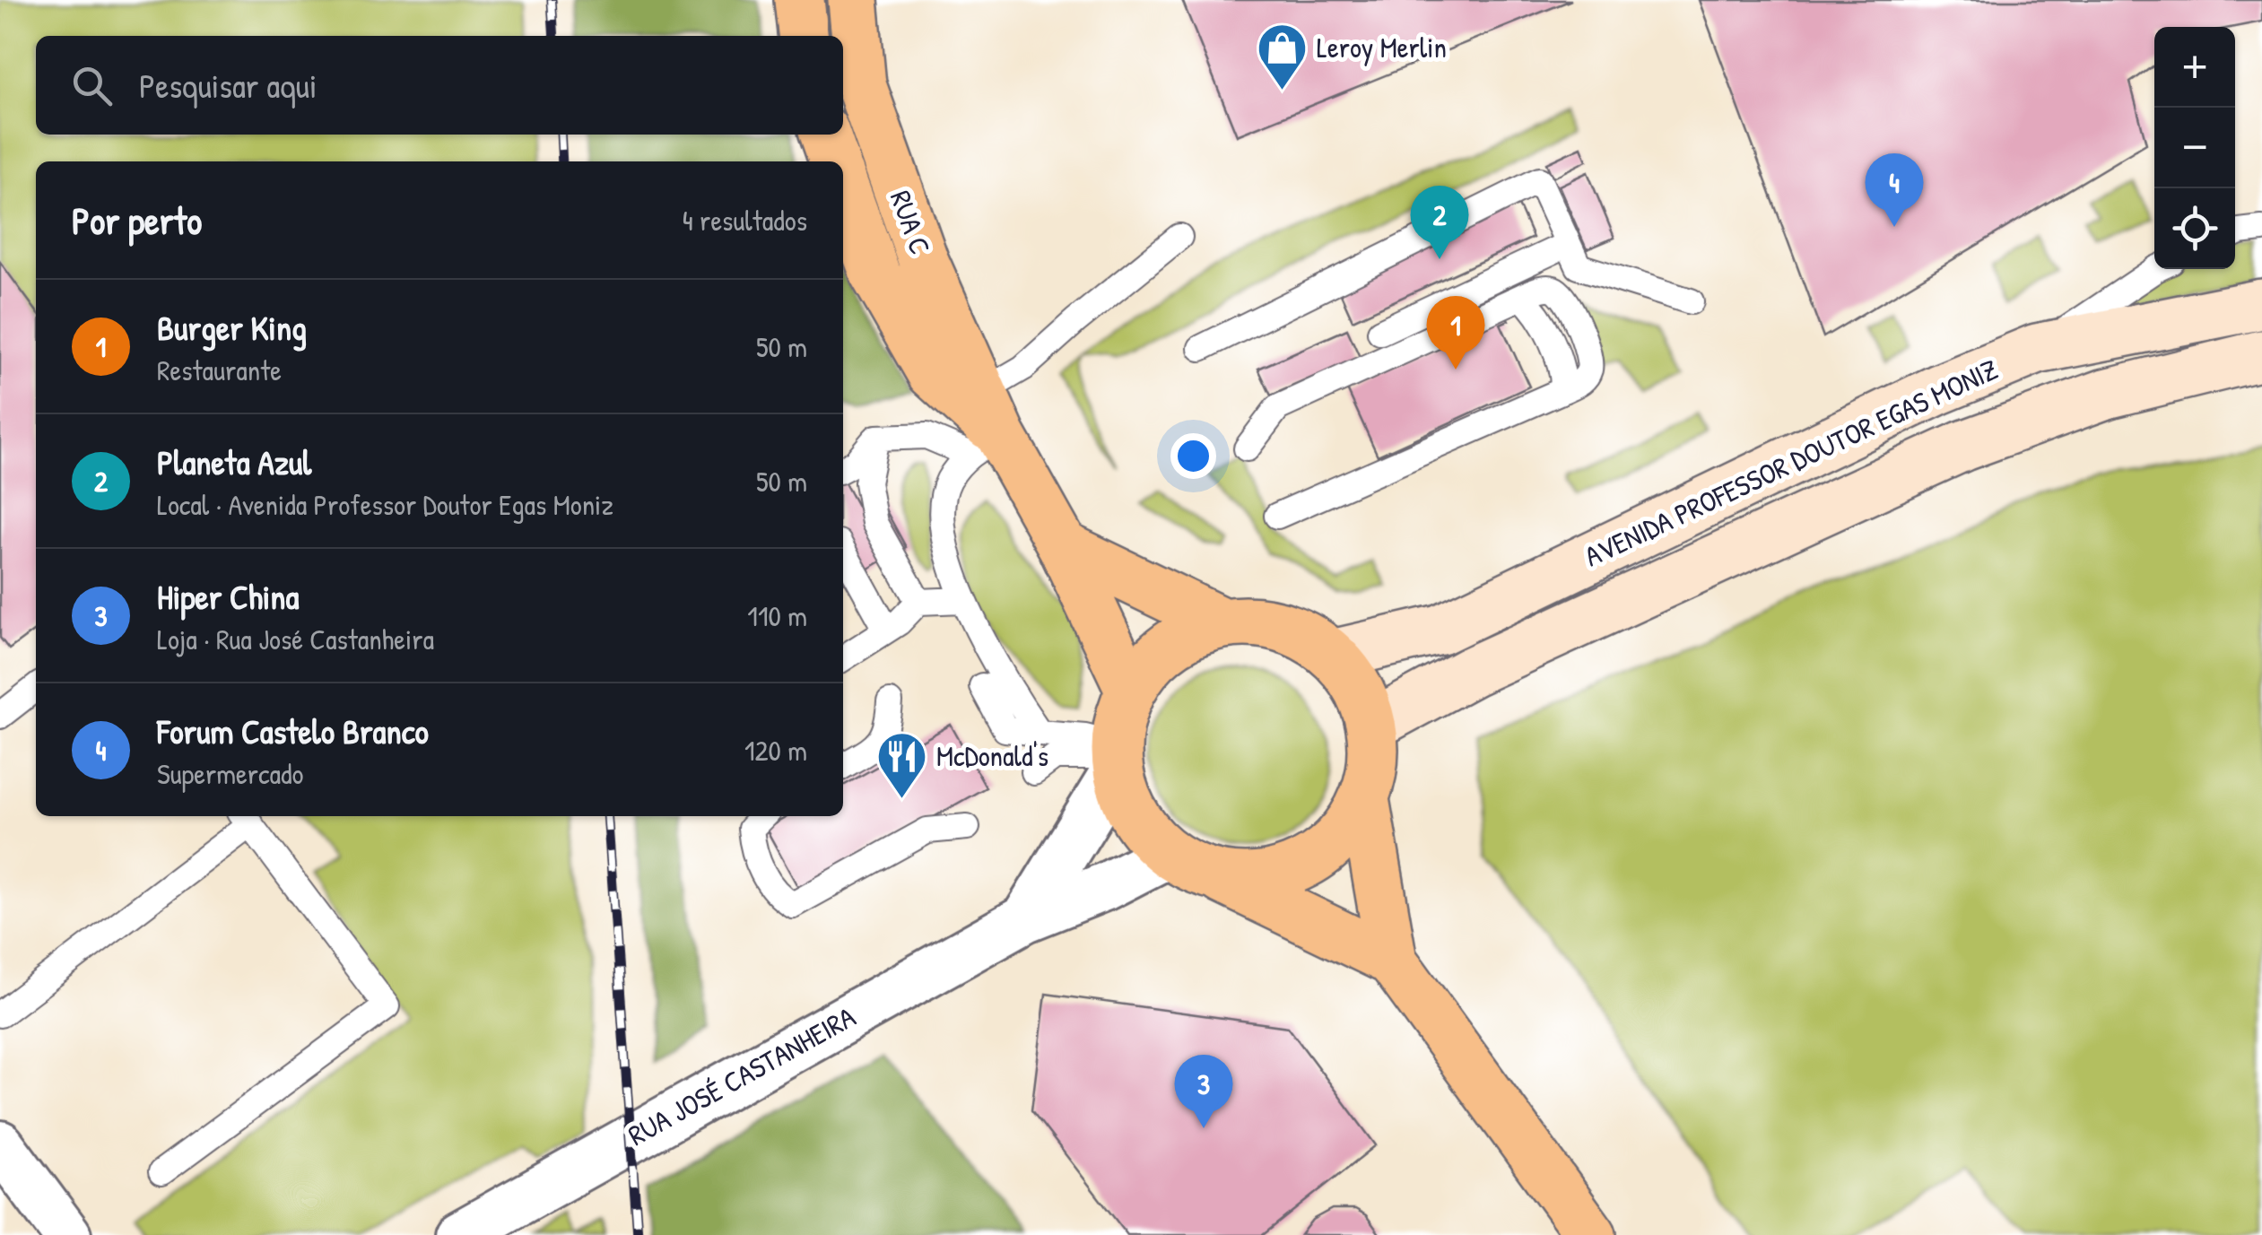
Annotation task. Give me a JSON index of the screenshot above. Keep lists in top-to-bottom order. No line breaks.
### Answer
{"streets":{"main road":["RUA C","AVENIDA PROFESSOR DOUTOR EGAS MONIZ"],"street":["RUA JOSÉ CASTANHEIRA"]},"crossings":[["RUA C","AVENIDA PROFESSOR DOUTOR EGAS MONIZ"],["RUA C","RUA JOSÉ CASTANHEIRA"],["AVENIDA PROFESSOR DOUTOR EGAS MONIZ","RUA JOSÉ CASTANHEIRA"]],"places":{"shop":["Leroy Merlin"],"restaurant":["McDonald's"]},"page":{"map_buttons":["+","−"],"search":"Pesquisar aqui","pins":["4","2","1","3"],"heading":["Por perto","4 resultados"],"list":[{"mark":"1","name":"Burger King","note":"Restaurante","value":"50 m"},{"mark":"2","name":"Planeta Azul","note":"Local · Avenida Professor Doutor Egas Moniz","value":"50 m"},{"mark":"3","name":"Hiper China","note":"Loja · Rua José Castanheira","value":"110 m"},{"mark":"4","name":"Forum Castelo Branco","note":"Supermercado","value":"120 m"}]}}
